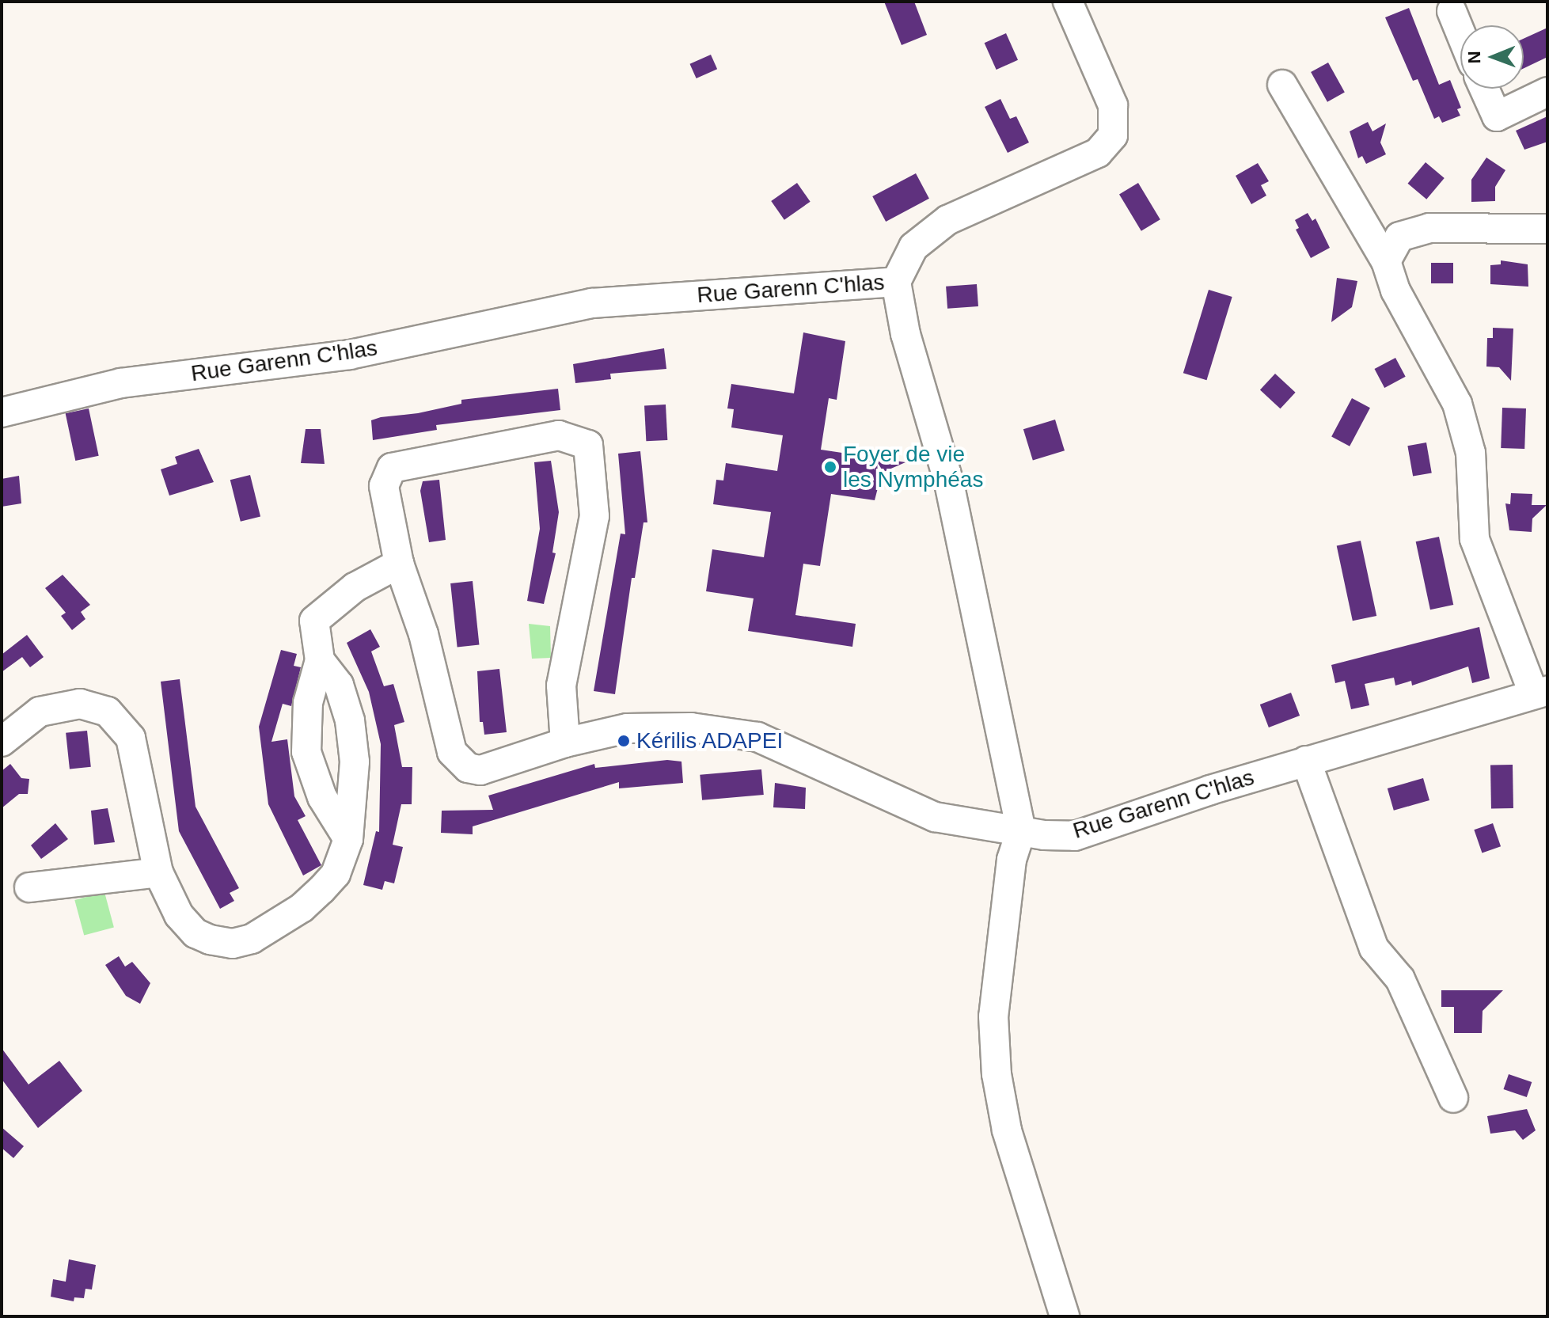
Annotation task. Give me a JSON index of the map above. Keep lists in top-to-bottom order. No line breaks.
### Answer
{"streets":{"street":["Rue Garenn C'hlas"]},"places":["Foyer de vie les Nymphéas","Kérilis ADAPEI"],"north":"left"}
